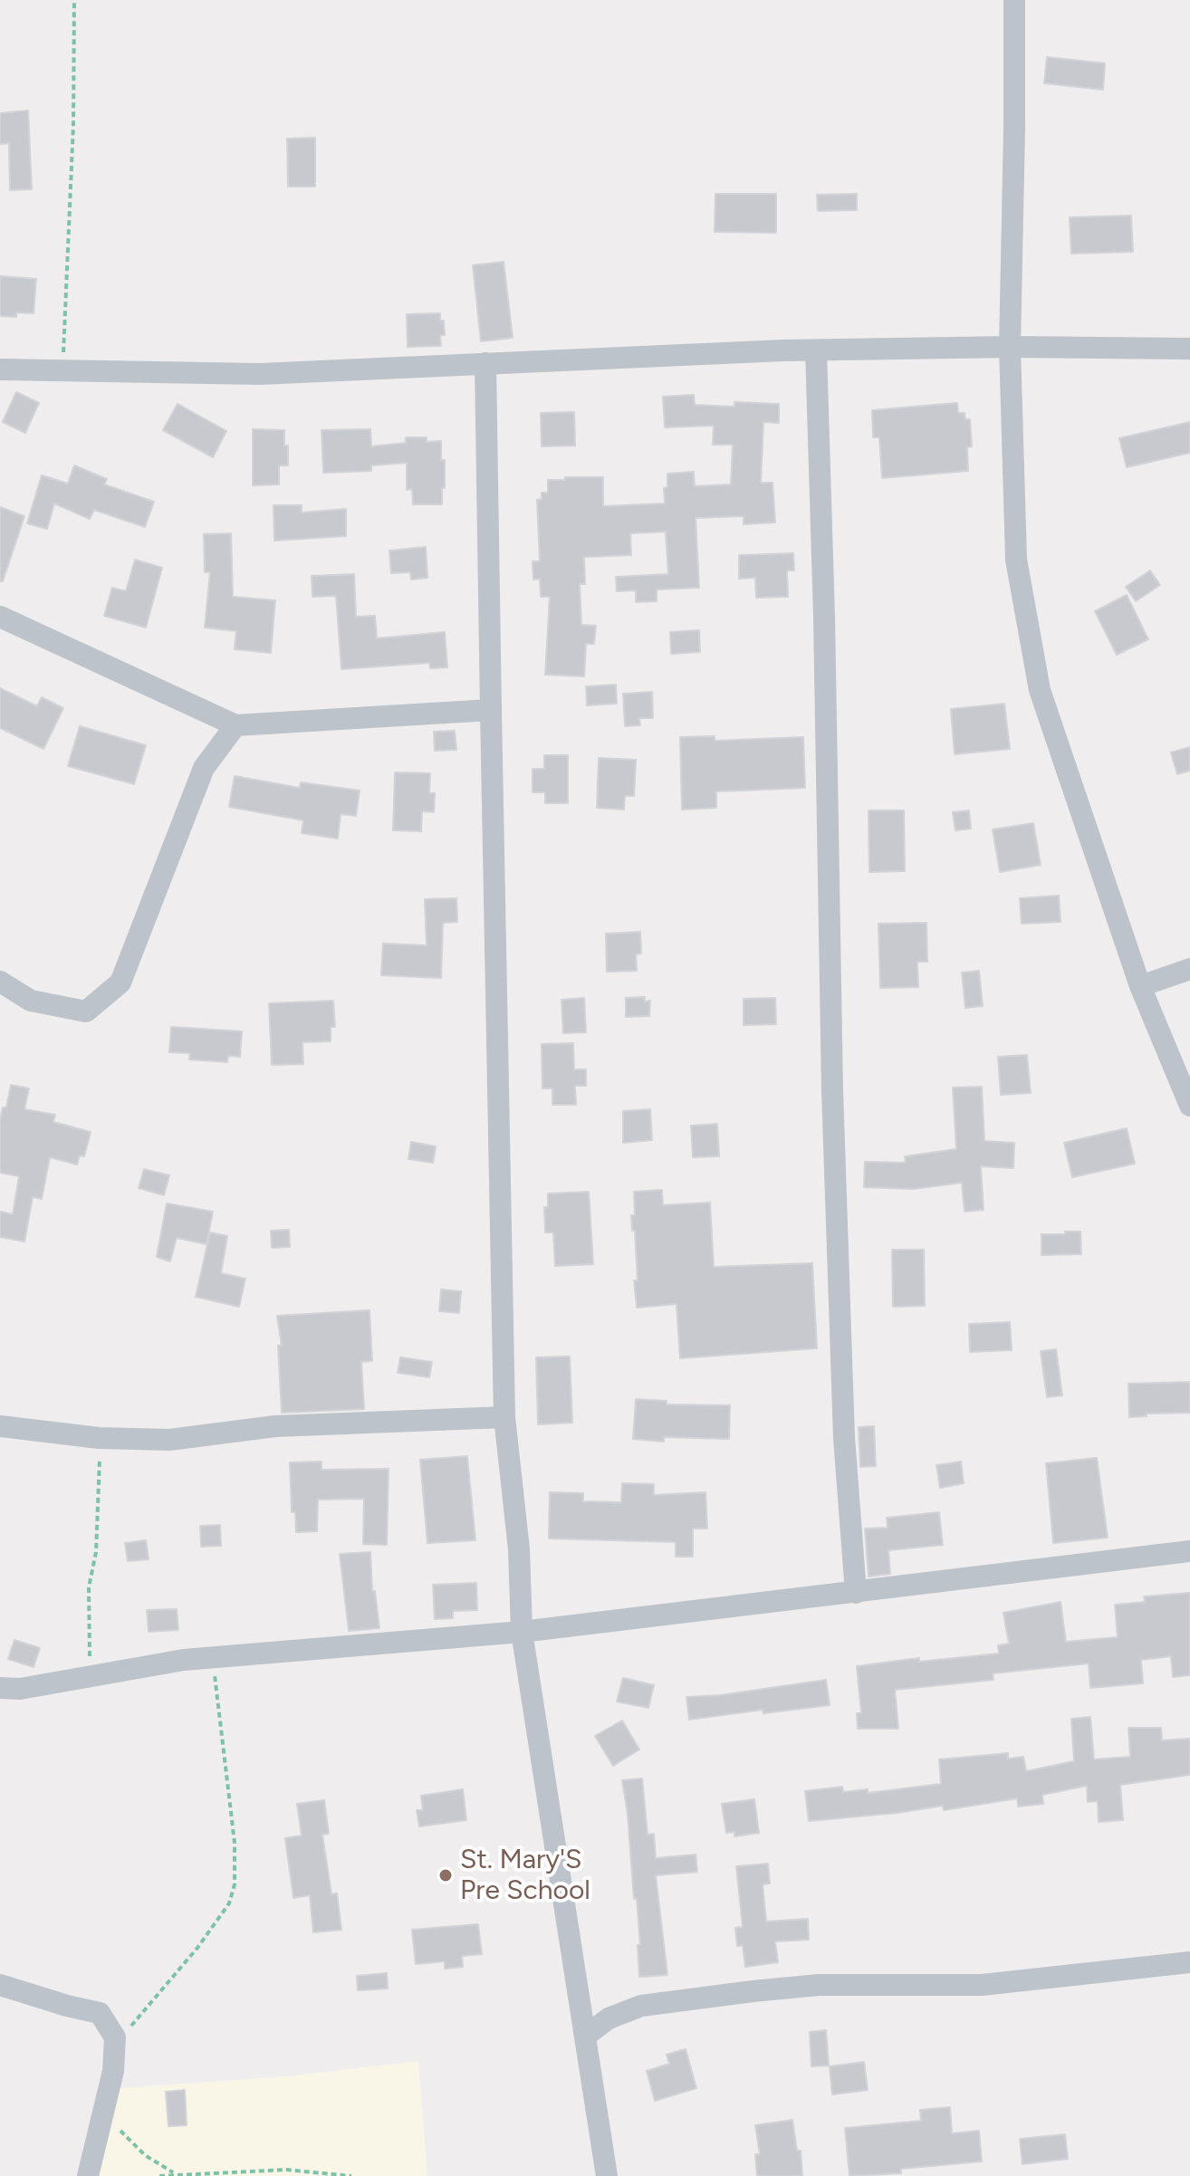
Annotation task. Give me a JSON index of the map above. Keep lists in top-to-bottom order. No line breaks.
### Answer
{"places":["St. Mary'S Pre School"]}
